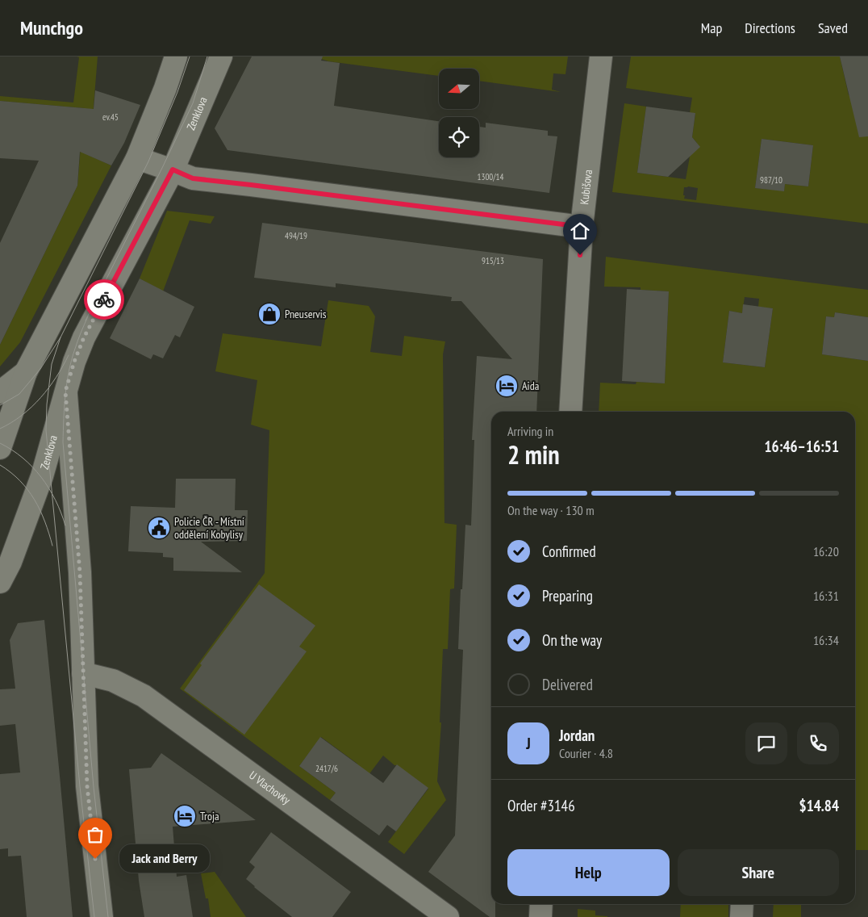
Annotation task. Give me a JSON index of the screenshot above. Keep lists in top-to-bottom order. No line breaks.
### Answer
{"streets":{"street":["Zenklova","Kubišova","U Vlachovky"]},"places":{"shop":["Pneuservis"],"hotel":["Aida","Troja"],"public building":["Policie ČR - Místní oddělení Kobylisy"],"other":["Jack and Berry"]},"house_numbers":["ev.45","1300/14","987/10","494/19","915/13","2417/6"],"north":"left","page":{"header":"Munchgo","nav":["Map","Directions","Saved"],"heading":["2 min","Arriving in","16:46–16:51"],"panel":["Jordan","Courier · 4.8","Order #3146","$14.84"],"bar":"On the way · 130 m","list":[["Confirmed","16:20"],["Preparing","16:31"],["On the way","16:34"],"Delivered"],"round":"J","buttons":["Help","Share"],"bubble":"Jack and Berry"}}
